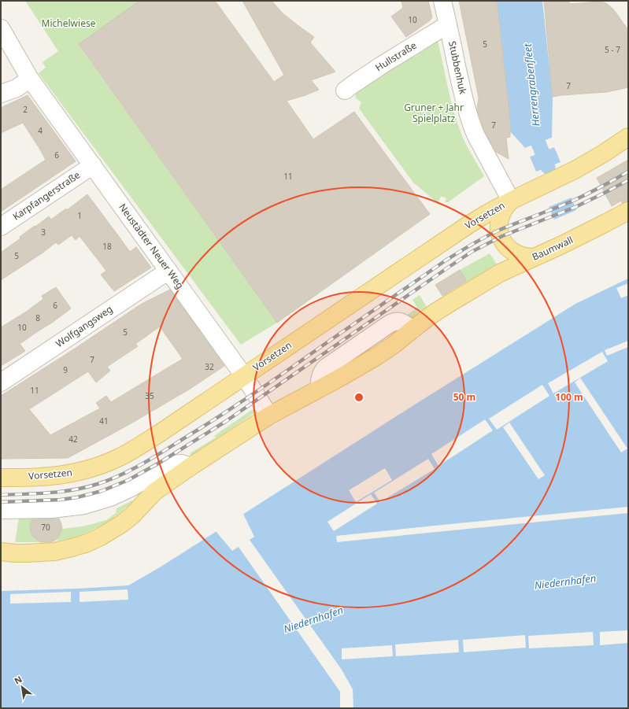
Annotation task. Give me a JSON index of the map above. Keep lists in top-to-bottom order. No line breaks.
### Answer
{"streets":{"main road":["Vorsetzen","Baumwall"],"street":["Hullstraße","Stubbenhuk","Karpfangerstraße","Neustädter Neuer Weg","Wolfgangsweg"]},"crossings":[["Hullstraße","Stubbenhuk"],["Stubbenhuk","Vorsetzen"],["Karpfangerstraße","Neustädter Neuer Weg"],["Vorsetzen","Neustädter Neuer Weg"],["Neustädter Neuer Weg","Baumwall"],["Neustädter Neuer Weg","Wolfgangsweg"]],"water":["Herrengrabenfleet","Niedernhafen"],"parks":["Michelwiese","Gruner + Jahr Spielplatz"],"house_numbers":["10","5","5 - 7","7","2","7","4","6","11","1","3","18","5","6","8","10","5","7","32","9","11","35","41","42","70"],"north":"top left","rings":["50 m","100 m"]}
